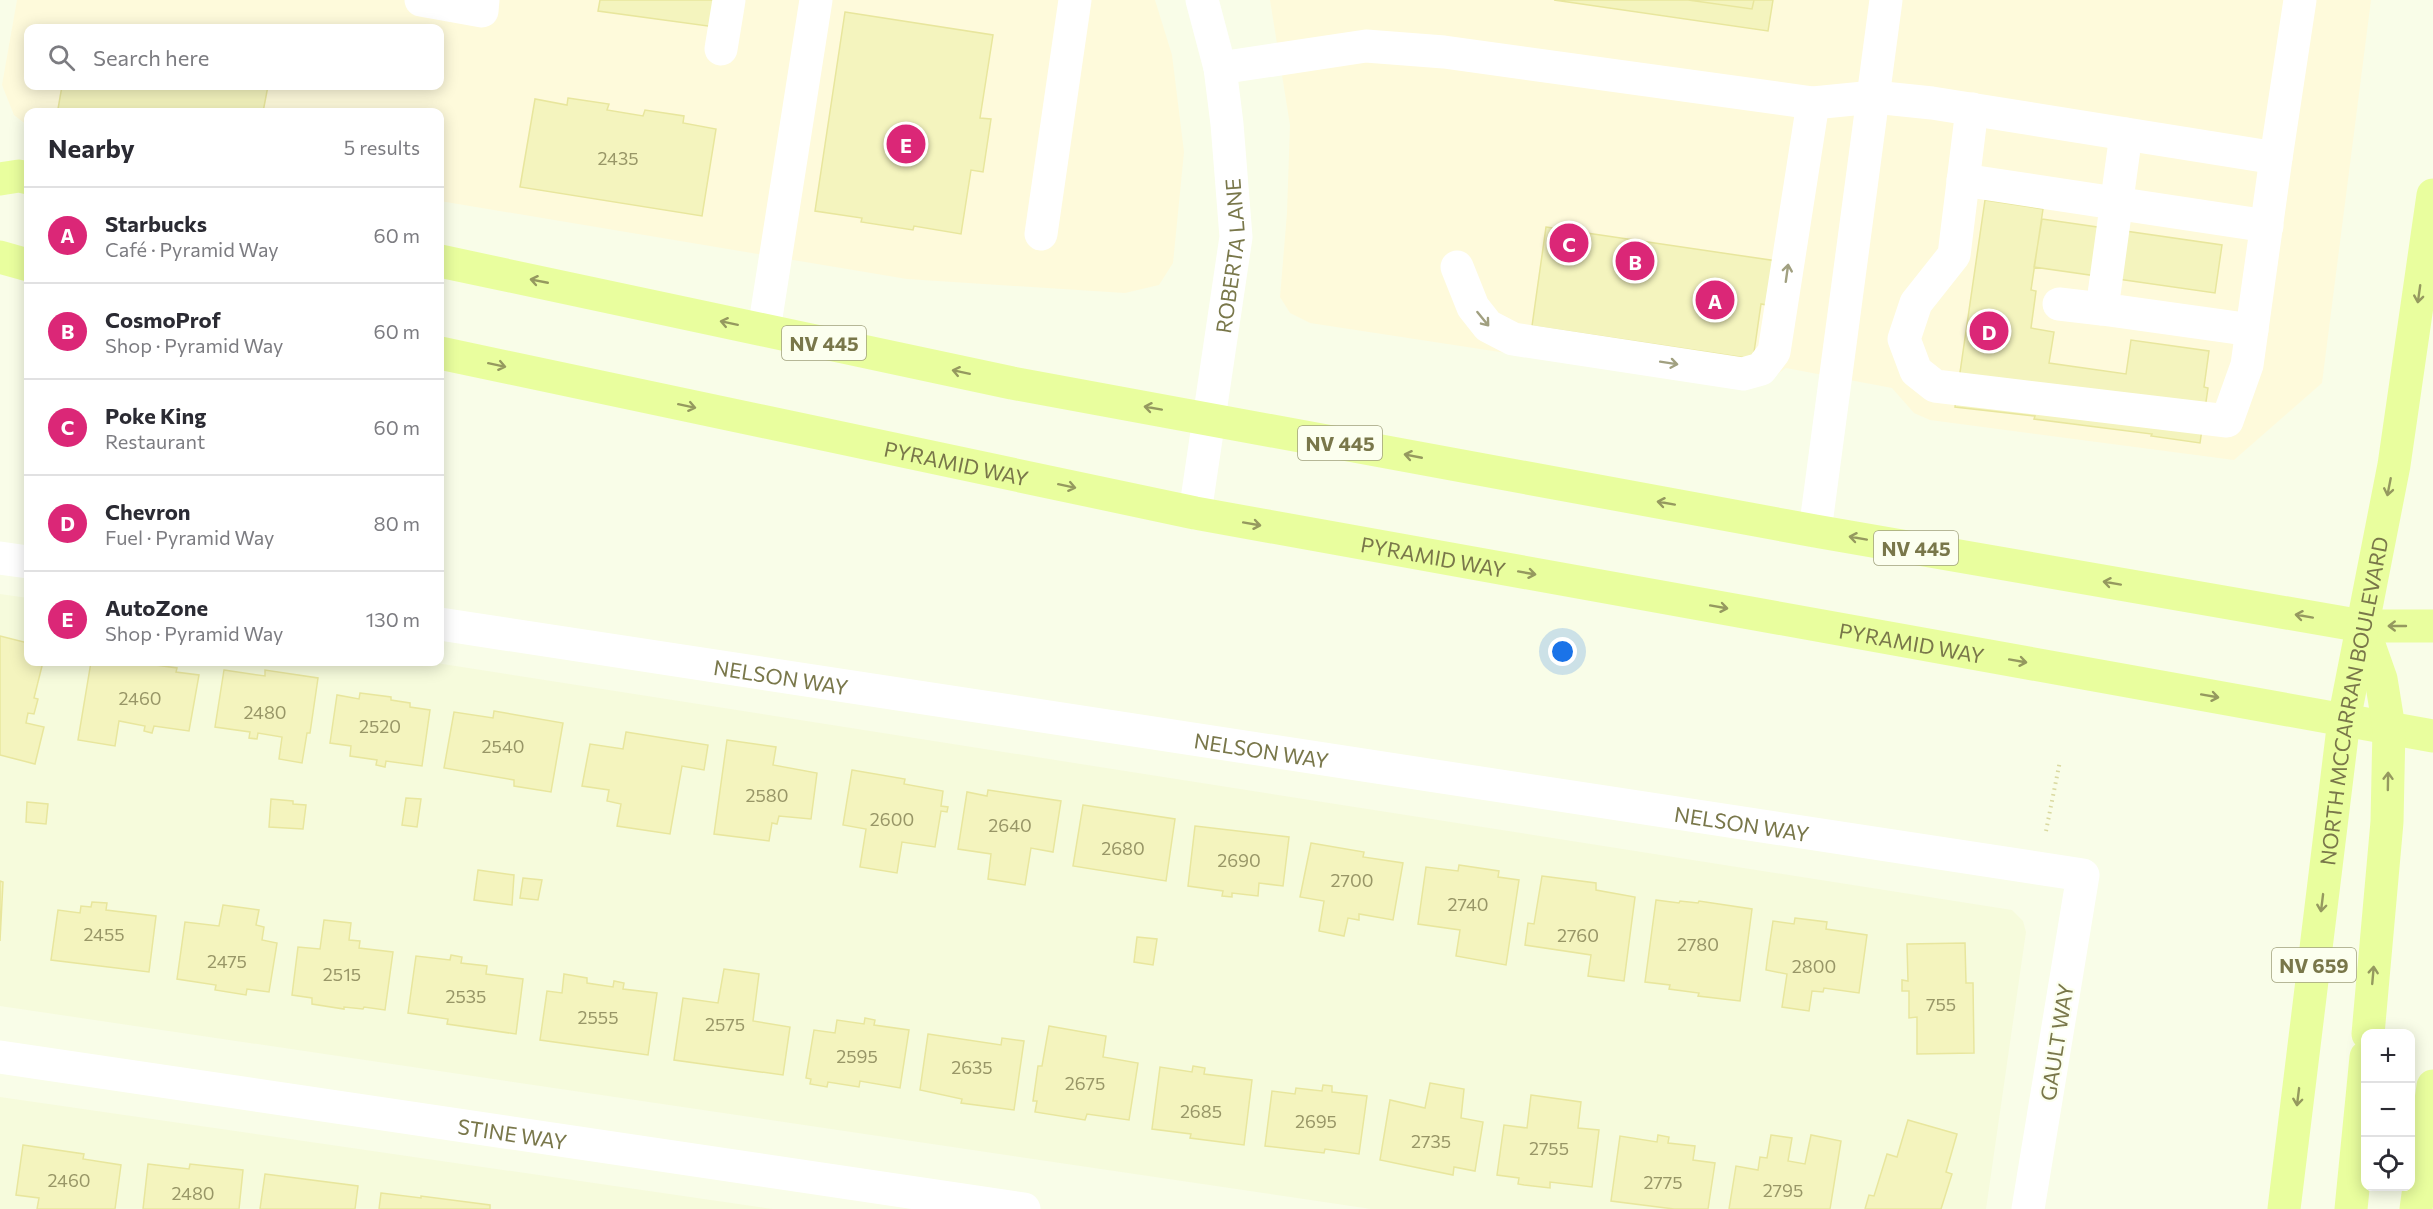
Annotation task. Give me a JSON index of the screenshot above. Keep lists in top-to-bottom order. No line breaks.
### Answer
{"streets":{"main road":["NV 445","PYRAMID WAY","NORTH MCCARRAN BOULEVARD","NV 659"],"street":["ROBERTA LANE","NELSON WAY","GAULT WAY","STINE WAY"]},"crossings":[["ROBERTA LANE","NV 445"],["ROBERTA LANE","PYRAMID WAY"],["NV 445","NORTH MCCARRAN BOULEVARD"],["PYRAMID WAY","NORTH MCCARRAN BOULEVARD"],["NELSON WAY","GAULT WAY"]],"house_numbers":["2435","2460","2480","2520","2540","2580","2600","2640","2680","2690","2700","2740","2455","2760","2780","2475","2800","2515","2535","755","2555","2575","2595","2635","2675","2685","2695","2735","2755","2460","2775","2795","2480"],"page":{"search":"Search here","heading":["Nearby","5 results"],"pins":["E","C","B","A","D"],"list":[{"mark":"A","name":"Starbucks","note":"Café · Pyramid Way","value":"60 m"},{"mark":"B","name":"CosmoProf","note":"Shop · Pyramid Way","value":"60 m"},{"mark":"C","name":"Poke King","note":"Restaurant","value":"60 m"},{"mark":"D","name":"Chevron","note":"Fuel · Pyramid Way","value":"80 m"},{"mark":"E","name":"AutoZone","note":"Shop · Pyramid Way","value":"130 m"}],"map_buttons":["+","−"]}}
